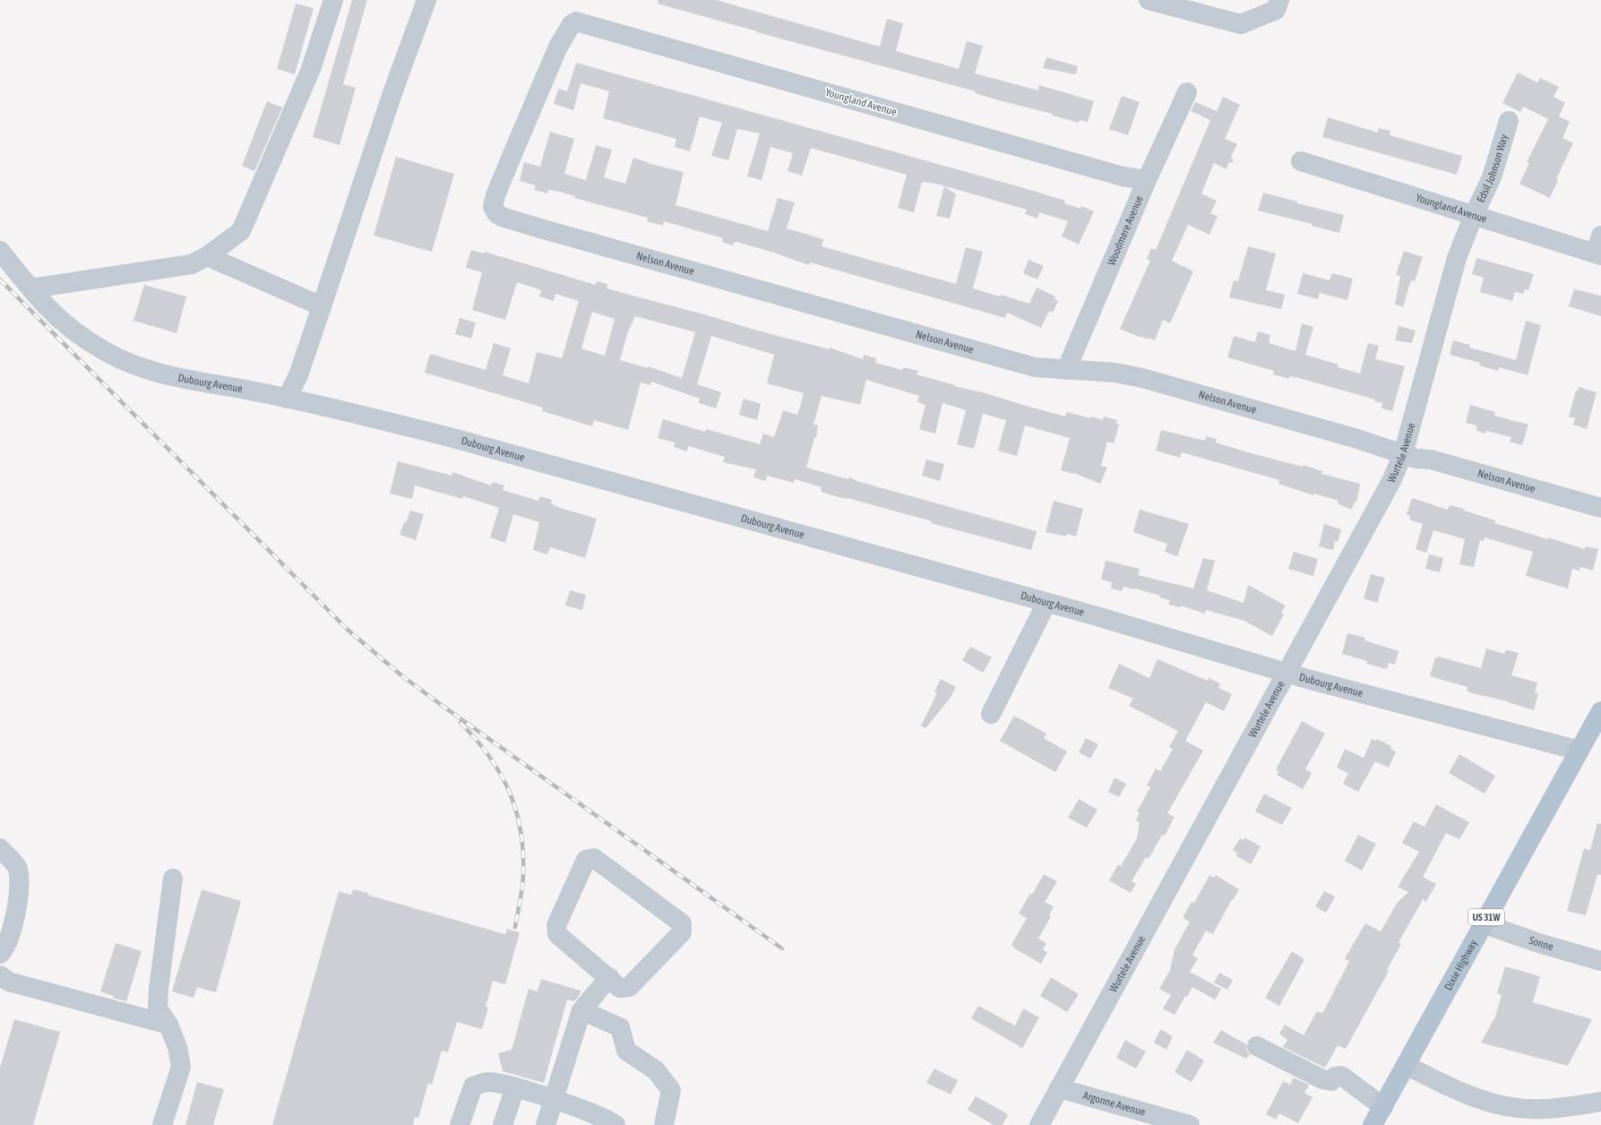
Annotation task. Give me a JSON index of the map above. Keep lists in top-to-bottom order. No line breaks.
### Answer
{"streets":{"main road":["US 31W","Dixie Highway"],"street":["Youngland Avenue","Edsil Johnson Way","Woodmere Avenue","Nelson Avenue","Dubourg Avenue","Wurtele Avenue","Sonne","Argonne Avenue"]},"crossings":[["Youngland Avenue","Edsil Johnson Way"],["Youngland Avenue","Woodmere Avenue"],["Youngland Avenue","Nelson Avenue"],["Youngland Avenue","Wurtele Avenue"],["Edsil Johnson Way","Wurtele Avenue"],["Woodmere Avenue","Nelson Avenue"],["Nelson Avenue","Wurtele Avenue"],["Dubourg Avenue","Wurtele Avenue"],["Dubourg Avenue","Dixie Highway"],["Wurtele Avenue","Argonne Avenue"],["Sonne","Dixie Highway"]]}
